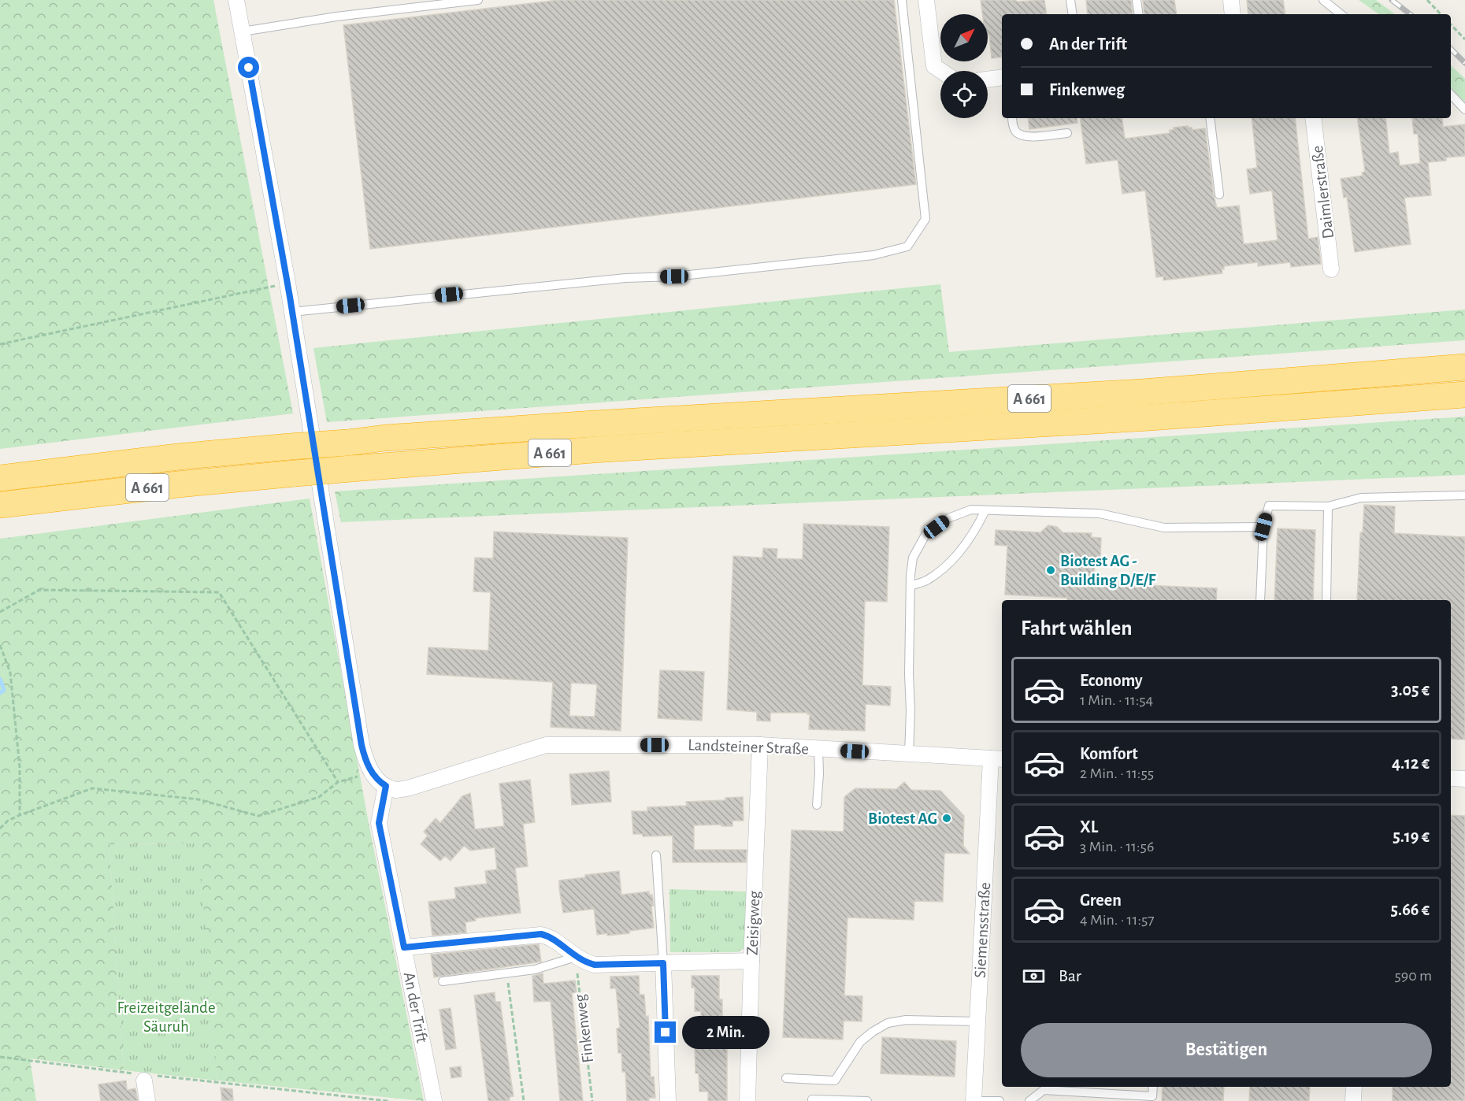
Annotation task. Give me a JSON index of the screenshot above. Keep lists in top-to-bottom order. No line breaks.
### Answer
{"streets":{"highway":["A 661"],"street":["Daimlerstraße","Landsteiner Straße","Zeisigweg","Siemensstraße","An der Trift"],"path":["Finkenweg"]},"crossings":[["Landsteiner Straße","Zeisigweg"],["Landsteiner Straße","Siemensstraße"],["Landsteiner Straße","An der Trift"]],"parks":["Freizeitgelände Säuruh"],"places":["Biotest AG - Building D/E/F","Biotest AG"],"north":"top right","page":{"banner":["An der Trift","Finkenweg"],"heading":"Fahrt wählen","list":[{"name":"Economy","note":"1 Min. · 11:54","value":"3.05 €"},{"name":"Komfort","note":"2 Min. · 11:55","value":"4.12 €"},{"name":"XL","note":"3 Min. · 11:56","value":"5.19 €"},{"name":"Green","note":"4 Min. · 11:57","value":"5.66 €"}],"pay":["Bar","590 m"],"buttons":"Bestätigen","bubble":"2 Min."}}
